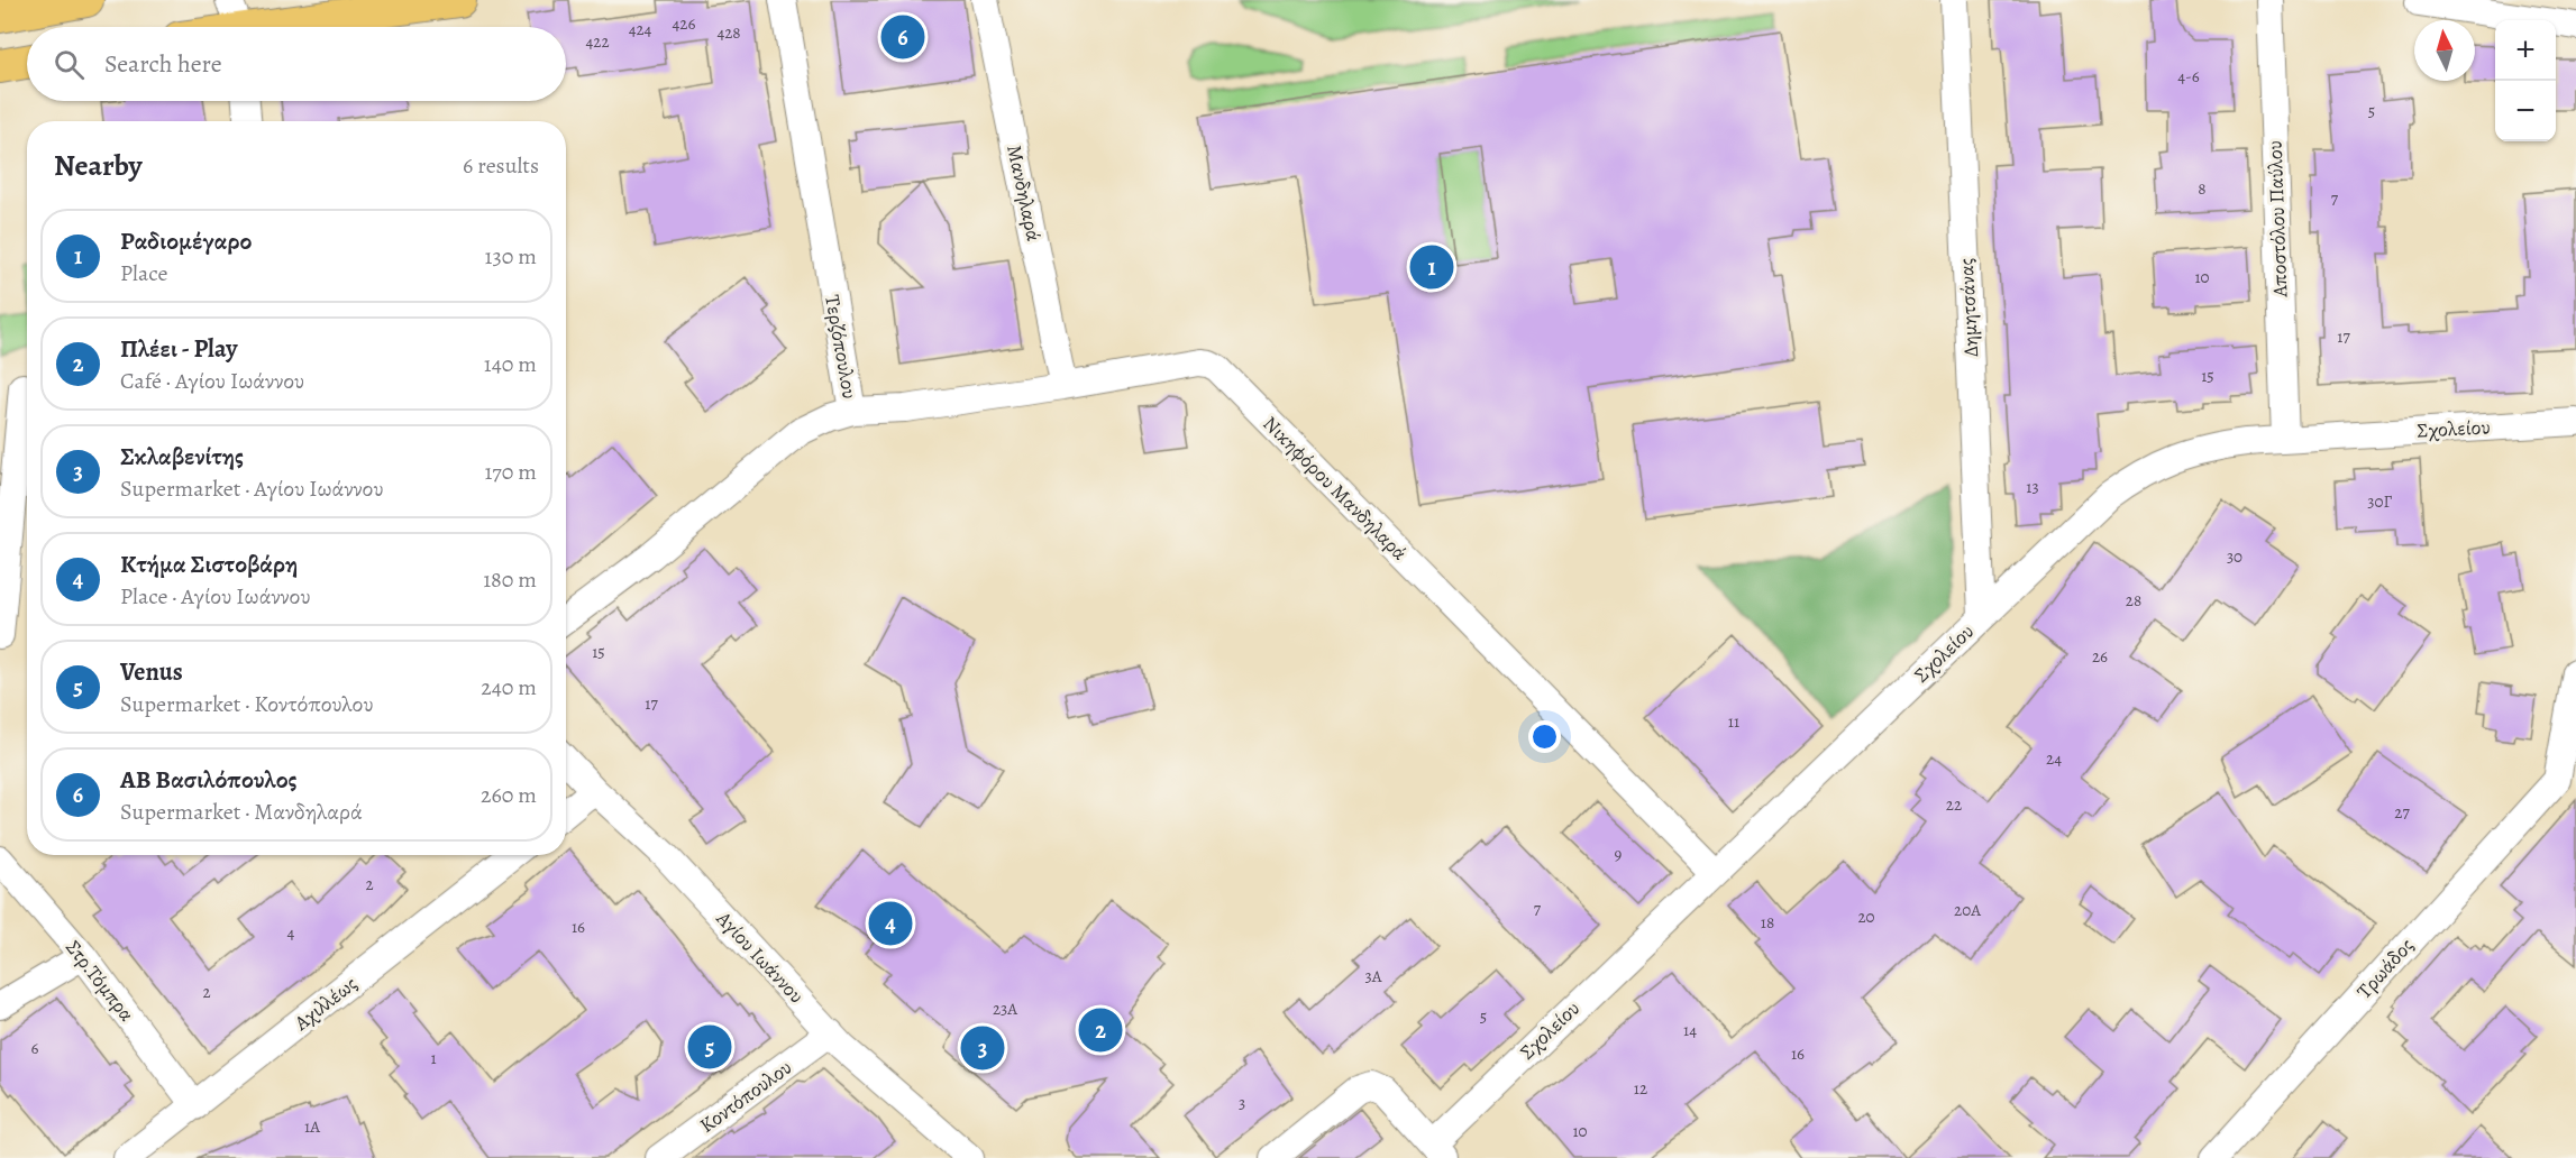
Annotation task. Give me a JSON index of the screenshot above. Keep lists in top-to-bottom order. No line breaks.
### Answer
{"streets":{"street":["Μανδηλαρά","Αποστόλου Παύλου","Δημητσάνας","Τερζόπουλου","Σχολείου","Νικηφόρου Μανδηλαρά","Αγίου Ιωάννου","Τρωάδος","Στρ.Τόμπρα","Αχιλλέως","Κοντόπουλου"]},"crossings":[["Μανδηλαρά","Νικηφόρου Μανδηλαρά"],["Αποστόλου Παύλου","Σχολείου"],["Δημητσάνας","Σχολείου"],["Τερζόπουλου","Νικηφόρου Μανδηλαρά"],["Σχολείου","Νικηφόρου Μανδηλαρά"],["Αγίου Ιωάννου","Κοντόπουλου"],["Στρ.Τόμπρα","Αχιλλέως"]],"house_numbers":["426","424","428","422","4-6","5","8","7","10","17","15","13","30Γ","30","28","15","26","17","11","24","22","27","9","2","7","20Α","20","18","16","4","3Α","2","23Α","5","14","6","16","1","12","3","1Α","10"],"north":"top","page":{"pins":["6","1","4","2","5","3"],"map_buttons":["+","−"],"search":"Search here","heading":["Nearby","6 results"],"list":[{"mark":"1","name":"Ραδιομέγαρο","note":"Place","value":"130 m"},{"mark":"2","name":"Πλέει - Play","note":"Café · Αγίου Ιωάννου","value":"140 m"},{"mark":"3","name":"Σκλαβενίτης","note":"Supermarket · Αγίου Ιωάννου","value":"170 m"},{"mark":"4","name":"Κτήμα Σιστοβάρη","note":"Place · Αγίου Ιωάννου","value":"180 m"},{"mark":"5","name":"Venus","note":"Supermarket · Κοντόπουλου","value":"240 m"},{"mark":"6","name":"ΑΒ Βασιλόπουλος","note":"Supermarket · Μανδηλαρά","value":"260 m"}]}}
